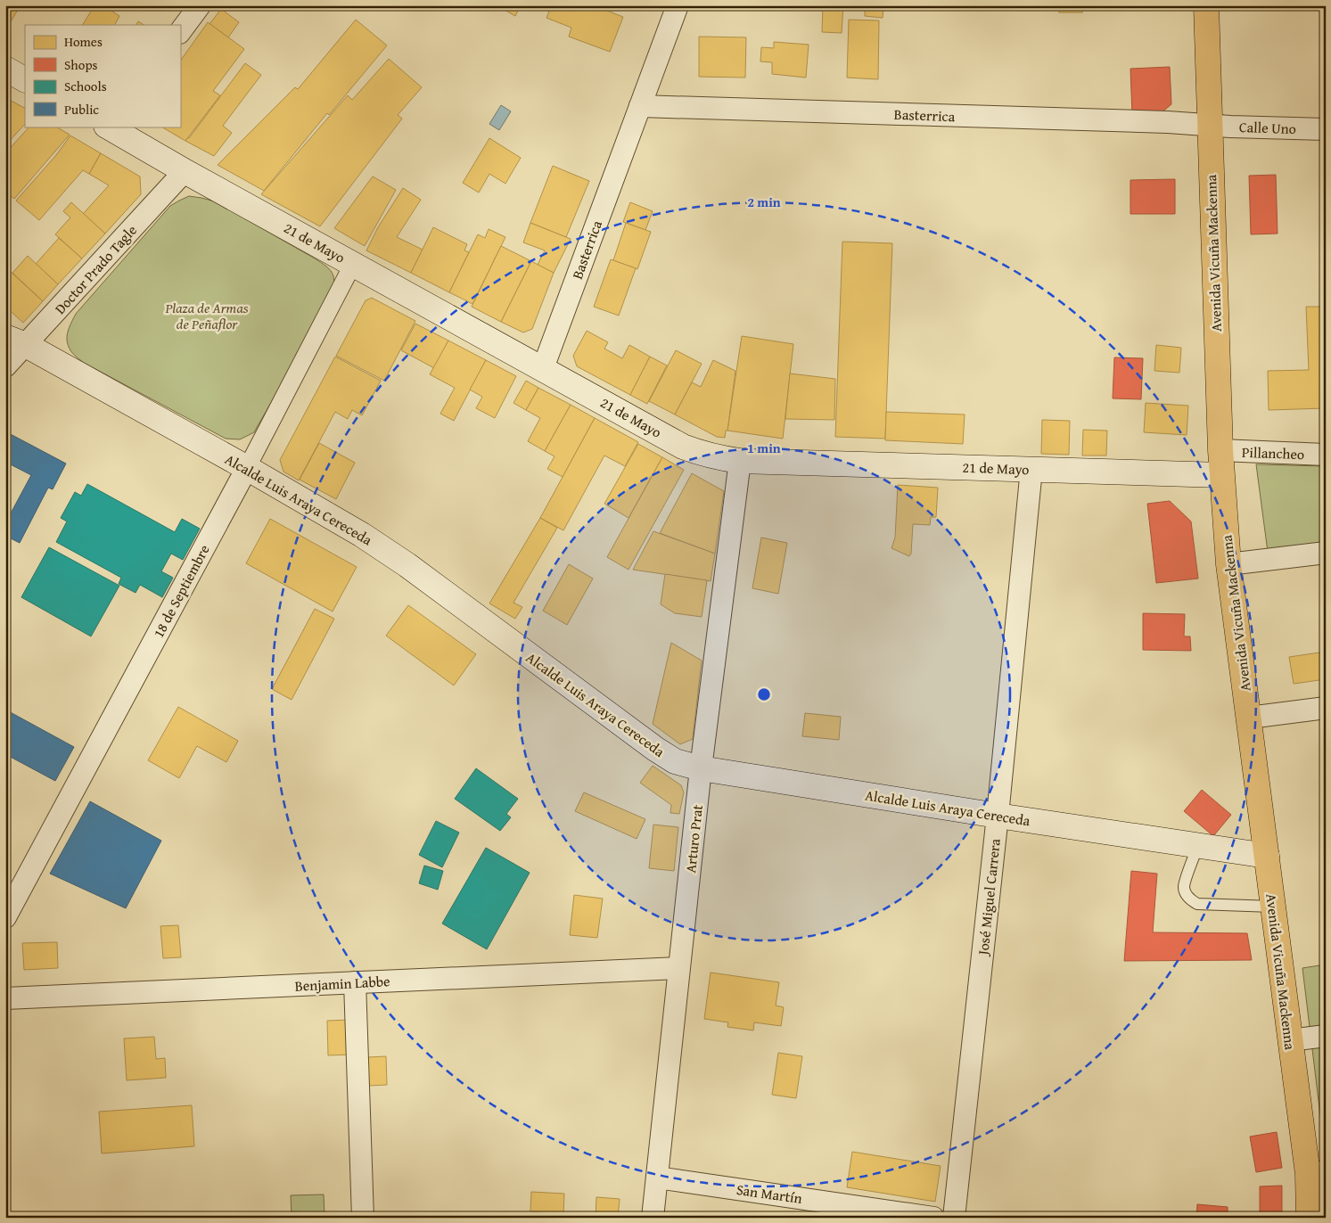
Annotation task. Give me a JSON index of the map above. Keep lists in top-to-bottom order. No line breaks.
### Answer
{"streets":{"main road":["21 de Mayo","Avenida Vicuña Mackenna","Alcalde Luis Araya Cereceda"],"street":["Basterrica","Calle Uno","Doctor Prado Tagle","Pillancheo","18 de Septiembre","Arturo Prat","José Miguel Carrera","Benjamin Labbe","San Martín"]},"crossings":[["Basterrica","Calle Uno"],["Basterrica","21 de Mayo"],["Basterrica","Avenida Vicuña Mackenna"],["Calle Uno","Avenida Vicuña Mackenna"],["21 de Mayo","Avenida Vicuña Mackenna"],["21 de Mayo","Doctor Prado Tagle"],["21 de Mayo","18 de Septiembre"],["21 de Mayo","Arturo Prat"],["21 de Mayo","José Miguel Carrera"],["Avenida Vicuña Mackenna","Pillancheo"],["Avenida Vicuña Mackenna","Alcalde Luis Araya Cereceda"],["Doctor Prado Tagle","Alcalde Luis Araya Cereceda"],["Alcalde Luis Araya Cereceda","18 de Septiembre"],["Alcalde Luis Araya Cereceda","Arturo Prat"],["Alcalde Luis Araya Cereceda","José Miguel Carrera"],["Arturo Prat","Benjamin Labbe"],["Arturo Prat","San Martín"]],"parks":["Plaza de Armas de Peñaflor"],"legend":["Homes","Shops","Schools","Public"],"rings":["2 min","1 min"]}
